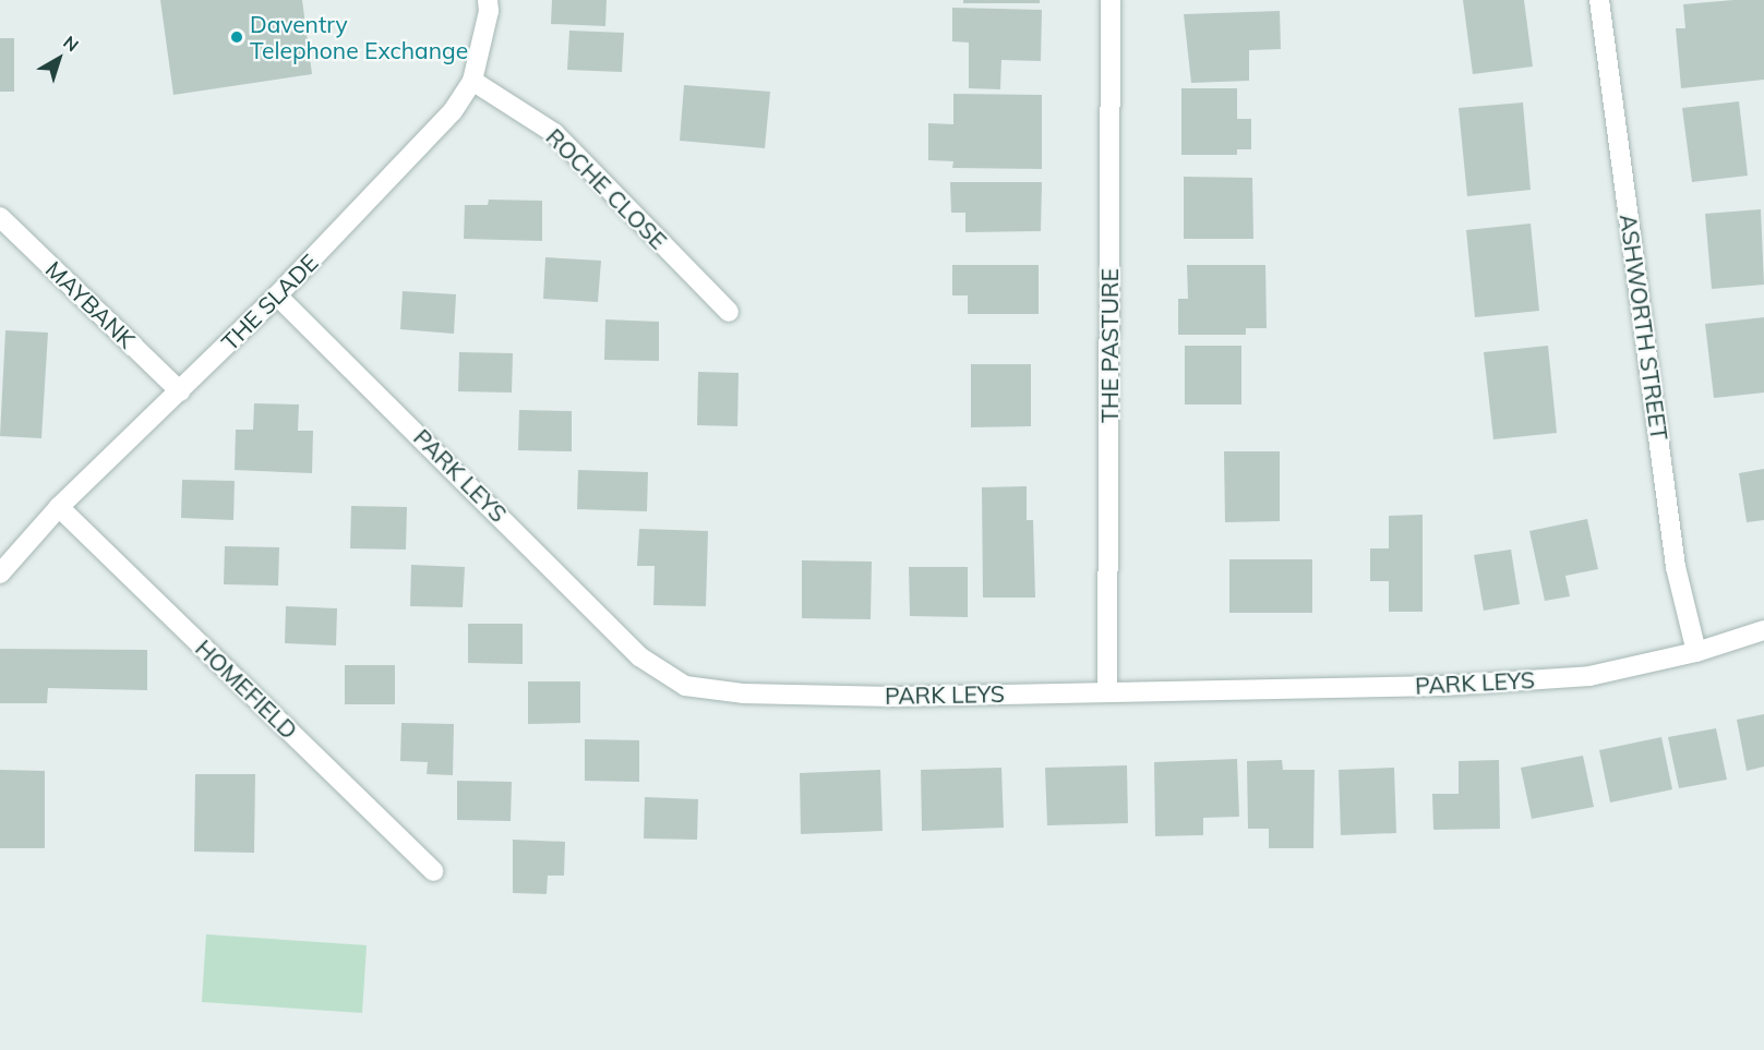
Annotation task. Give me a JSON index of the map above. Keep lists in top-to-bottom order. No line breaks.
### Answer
{"streets":{"street":["ROCHE CLOSE","THE SLADE","MAYBANK","ASHWORTH STREET","THE PASTURE","PARK LEYS","HOMEFIELD"]},"crossings":[["ROCHE CLOSE","THE SLADE"],["THE SLADE","MAYBANK"],["THE SLADE","PARK LEYS"],["THE SLADE","HOMEFIELD"],["ASHWORTH STREET","PARK LEYS"],["THE PASTURE","PARK LEYS"]],"places":["Daventry Telephone Exchange"],"north":"top right"}
